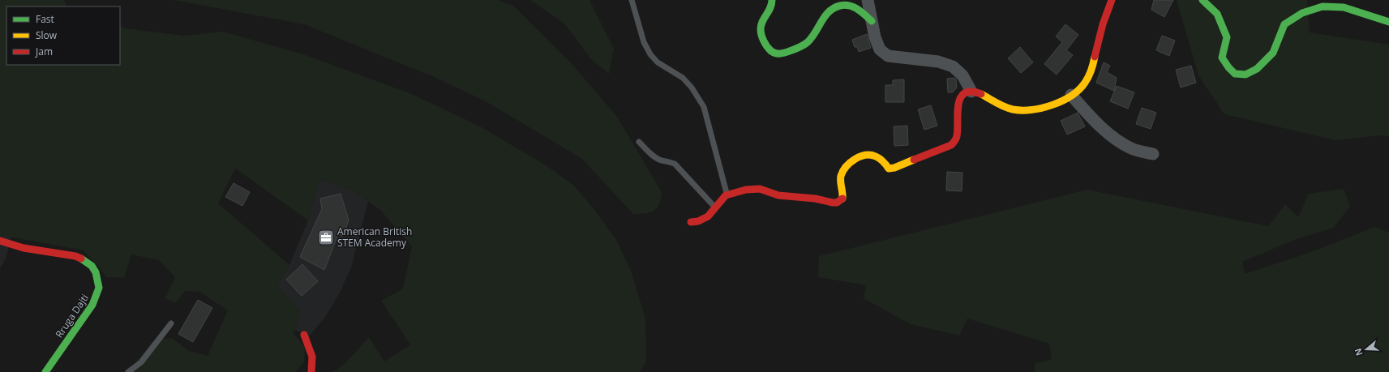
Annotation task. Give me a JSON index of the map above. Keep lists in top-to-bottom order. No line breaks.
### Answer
{"streets":{"street":["Rruga Dajti"]},"places":{"office":["American British STEM Academy"]},"legend":["Fast","Slow","Jam"],"north":"left"}
